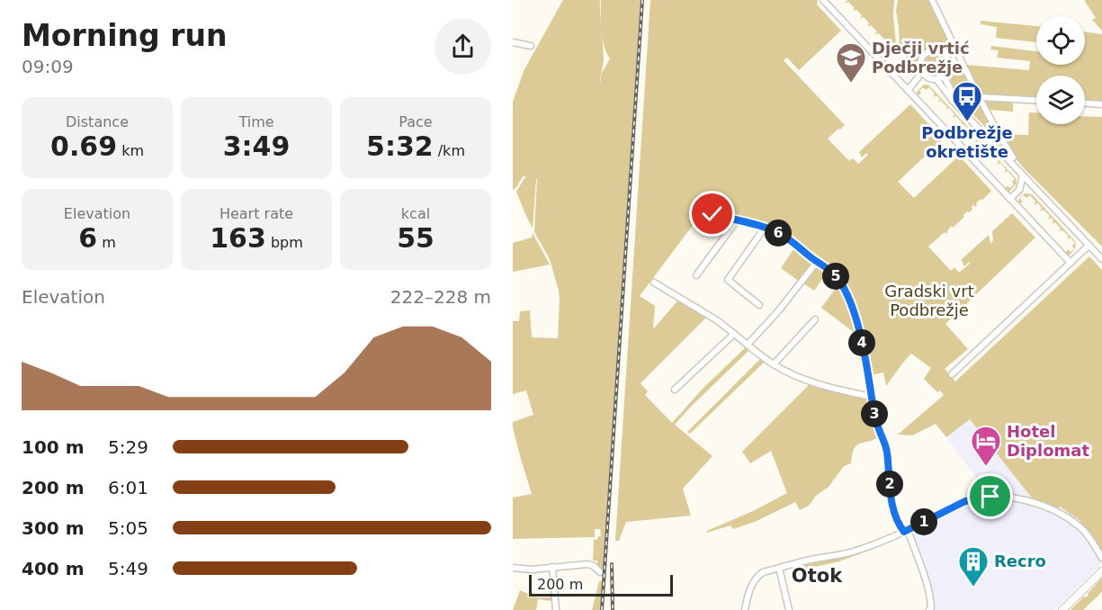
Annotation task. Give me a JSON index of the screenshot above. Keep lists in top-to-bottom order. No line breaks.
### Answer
{"districts":["Otok"],"parks":["Gradski vrt Podbrežje"],"places":{"school or university":["Dječji vrtić Podbrežje"],"bus stop":["Podbrežje okretište"],"hotel":["Hotel Diplomat"],"building":["Recro"]},"scale_bar":"200 m","page":{"heading":["Morning run","09:09"],"stats":[["Distance","0.69 km"],["Time","3:49"],["Pace","5:32 /km"],["Elevation","6 m"],["Heart rate","163 bpm"],["kcal","55"]],"pins":["6","5","4","3","2","1"],"chart":["Elevation","222–228 m"],"list":[{"name":"100 m","note":"5:29"},{"name":"200 m","note":"6:01"},{"name":"300 m","note":"5:05"},{"name":"400 m","note":"5:49"}],"scale":"200 m"}}
